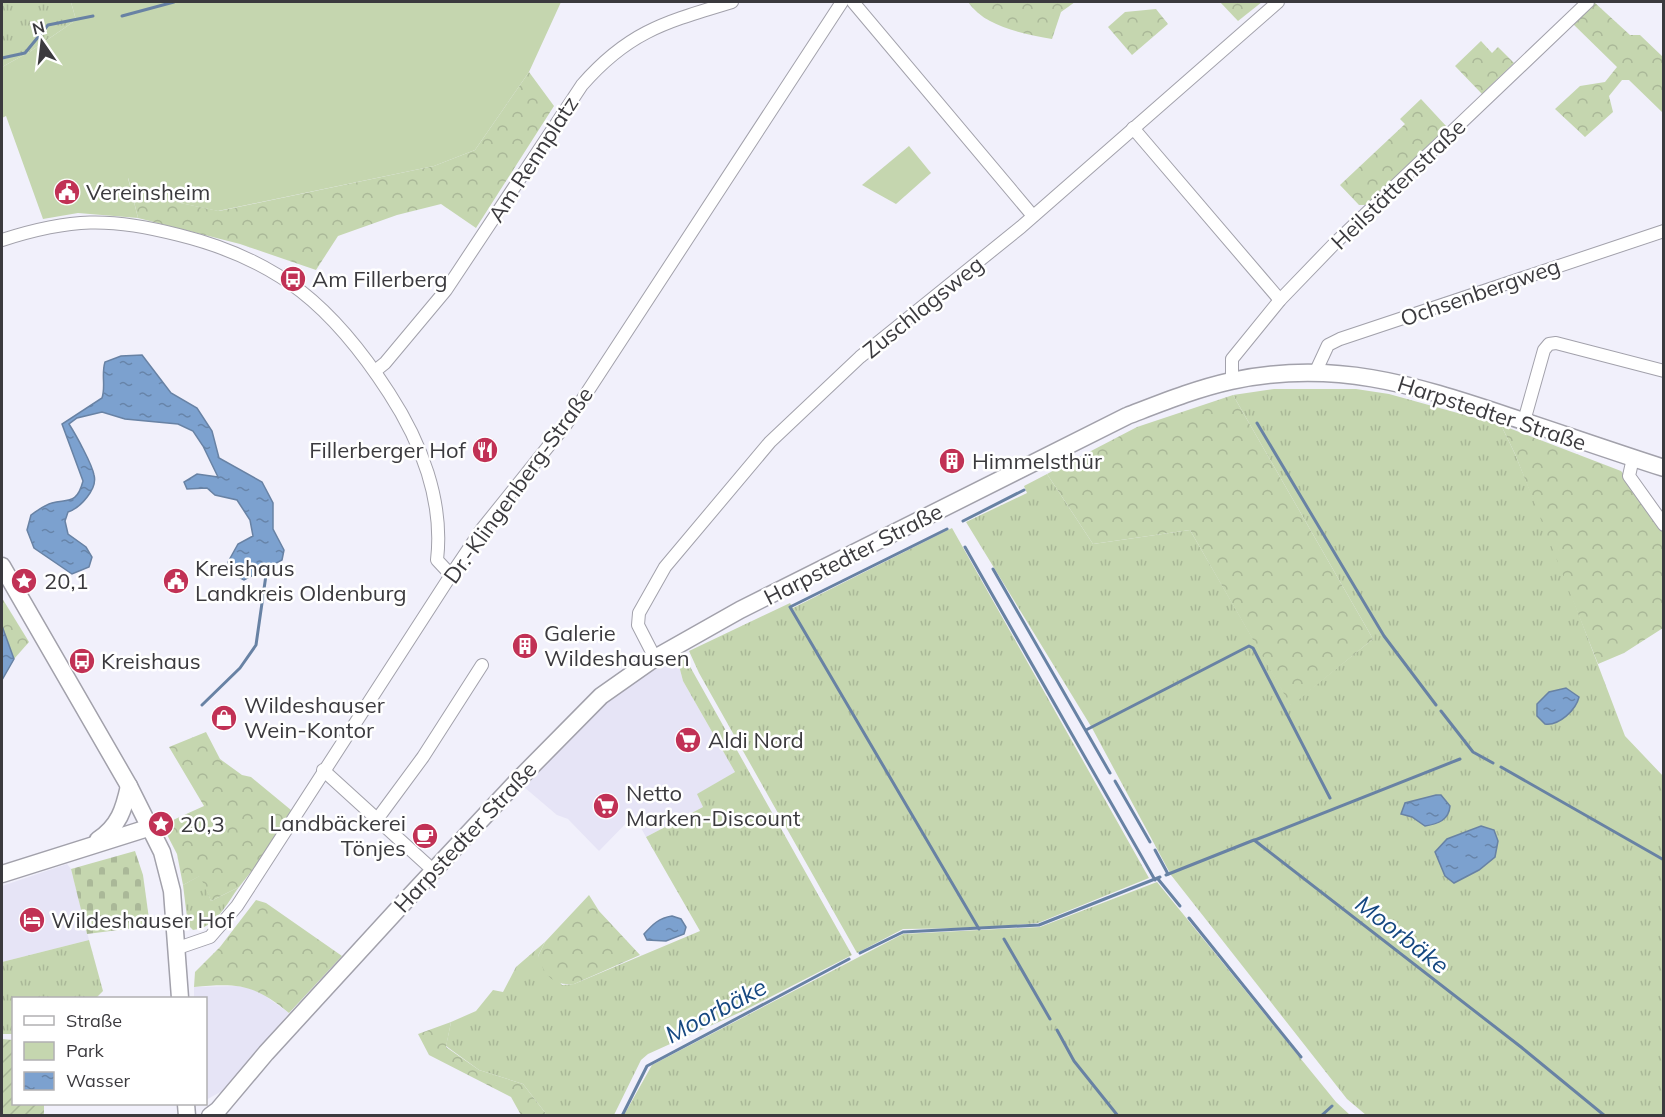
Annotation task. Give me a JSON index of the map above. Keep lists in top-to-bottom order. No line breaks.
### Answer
{"streets":{"main road":["Harpstedter Straße"],"street":["Am Rennplatz","Heilstättenstraße","Ochsenbergweg","Zuschlagsweg","Dr.-Klingenberg-Straße"]},"crossings":[["Heilstättenstraße","Harpstedter Straße"],["Ochsenbergweg","Harpstedter Straße"],["Zuschlagsweg","Harpstedter Straße"]],"water":["Moorbäke"],"places":{"public building":["Vereinsheim","Kreishaus Landkreis Oldenburg"],"bus stop":["Am Fillerberg","Kreishaus"],"restaurant":["Fillerberger Hof"],"building":["Himmelsthür","Galerie Wildeshausen"],"place":["20,1","20,3"],"shop":["Wildeshauser Wein-Kontor"],"supermarket":["Aldi Nord","Netto Marken-Discount"],"cafe":["Landbäckerei Tönjes"],"hotel":["Wildeshauser Hof"]},"legend":["Straße","Park","Wasser"],"north":"top"}
